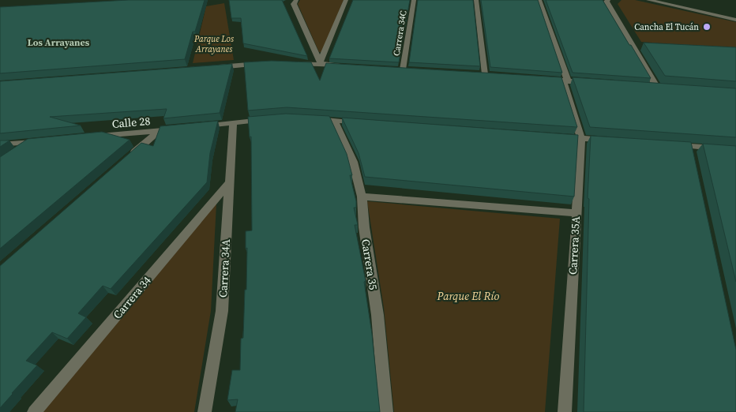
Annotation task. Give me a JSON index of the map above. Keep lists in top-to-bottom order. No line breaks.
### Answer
{"streets":{"street":["Carrera 34C","Calle 28","Carrera 35A","Carrera 35","Carrera 34A","Carrera 34"]},"crossings":[["Carrera 34A","Carrera 34"]],"districts":["Los Arrayanes"],"parks":["Parque Los Arrayanes","Parque El Río"],"places":["Cancha El Tucán"]}
